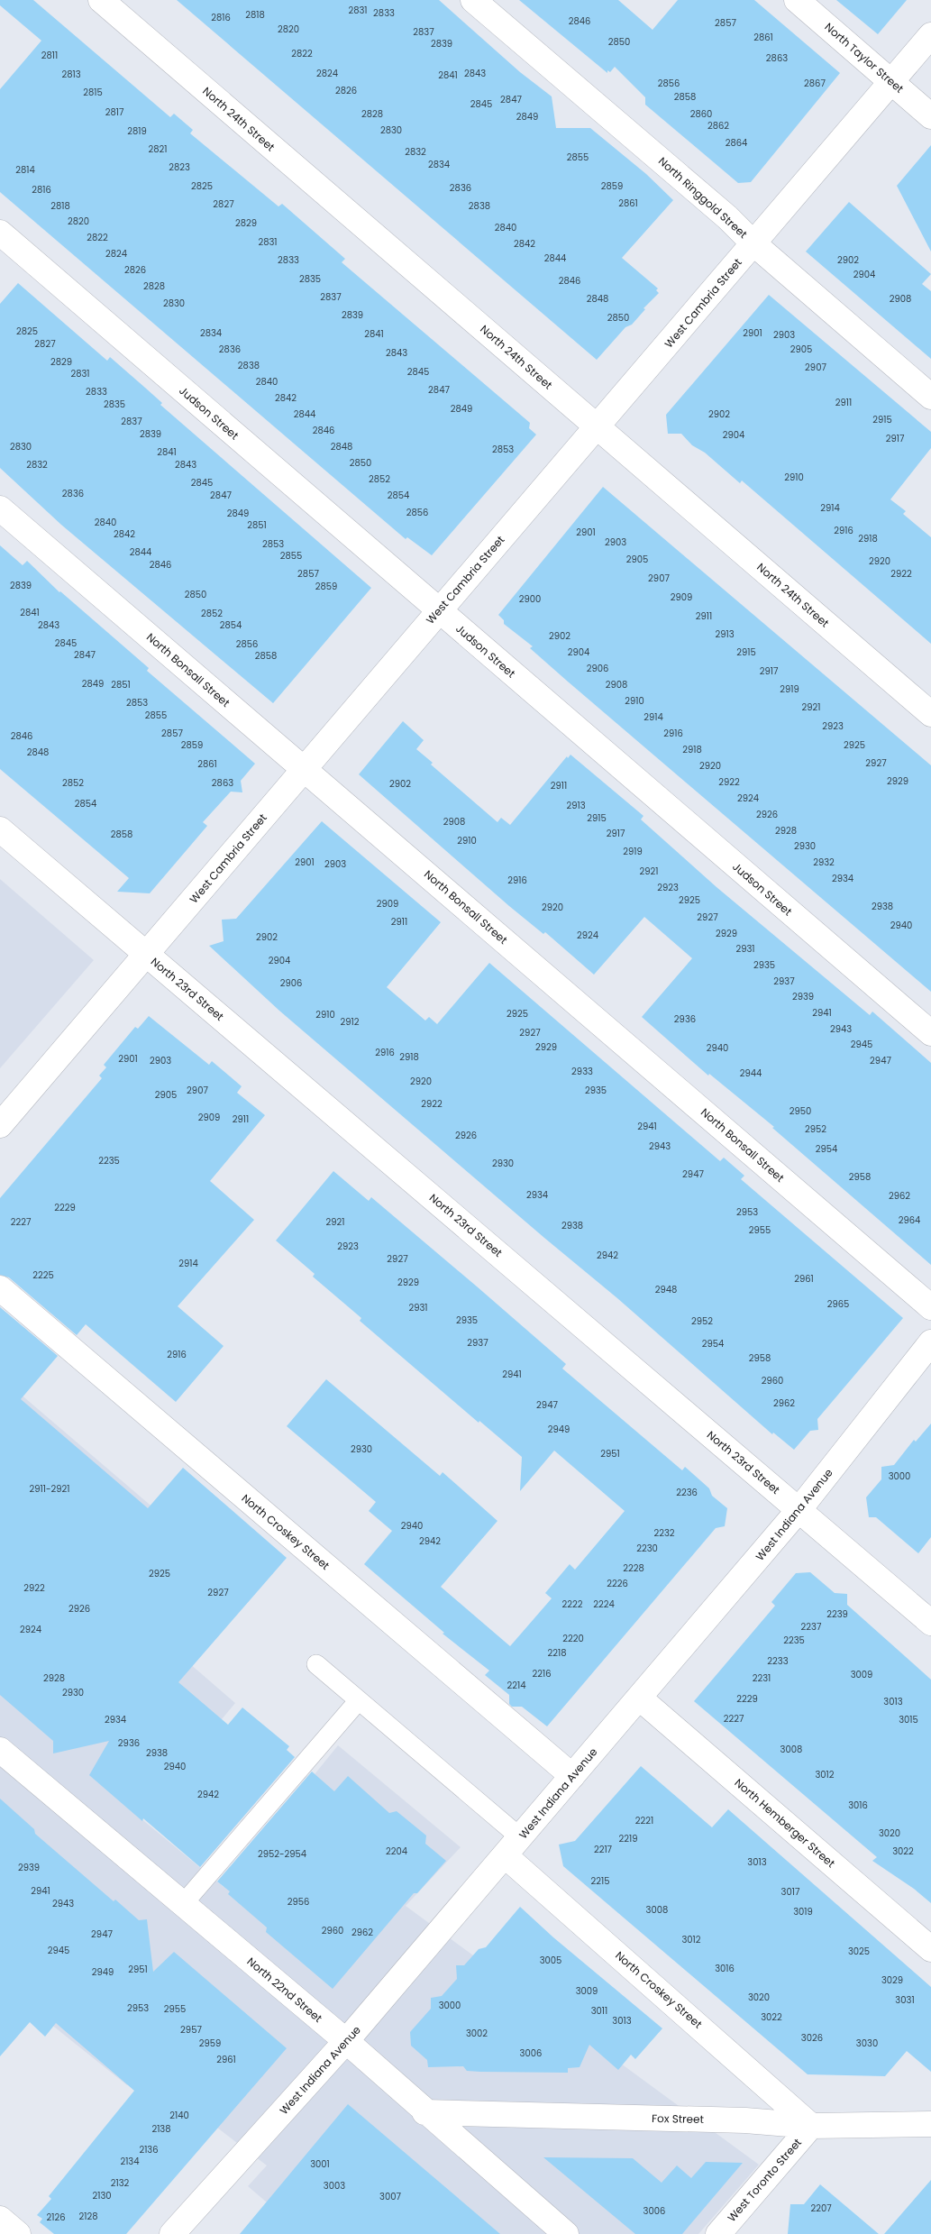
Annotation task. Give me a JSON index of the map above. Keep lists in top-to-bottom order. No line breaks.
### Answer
{"streets":{"street":["North Taylor Street","North 24th Street","North Ringgold Street","West Cambria Street","Judson Street","North Bonsall Street","North 23rd Street","West Indiana Avenue","North Croskey Street","North Hemberger Street","North 22nd Street","Fox Street","West Toronto Street"]},"crossings":[["North Taylor Street","West Cambria Street"],["North 24th Street","West Cambria Street"],["North Ringgold Street","West Cambria Street"],["West Cambria Street","Judson Street"],["West Cambria Street","North Bonsall Street"],["West Cambria Street","North 23rd Street"],["North 23rd Street","West Indiana Avenue"],["West Indiana Avenue","North Croskey Street"],["West Indiana Avenue","North Hemberger Street"],["West Indiana Avenue","North 22nd Street"],["North Croskey Street","Fox Street"],["North Croskey Street","West Toronto Street"],["North 22nd Street","Fox Street"],["Fox Street","West Toronto Street"]],"house_numbers":["2831","2833","2818","2816","2846","2857","2820","2837","2861","2850","2839","2822","2811","2863","2824","2843","2813","2841","2856","2867","2826","2815","2858","2847","2845","2817","2828","2860","2849","2862","2830","2819","2864","2821","2832","2855","2834","2823","2814","2825","2859","2836","2816","2861","2827","2818","2838","2820","2829","2840","2822","2831","2842","2824","2844","2833","2902","2826","2904","2835","2846","2828","2837","2848","2908","2830","2839","2850","2825","2834","2901","2841","2903","2827","2836","2905","2843","2829","2838","2907","2845","2831","2840","2847","2833","2842","2911","2835","2849","2844","2902","2915","2837","2846","2839","2904","2917","2830","2848","2853","2841","2850","2832","2843","2910","2852","2845","2836","2847","2854","2914","2856","2849","2840","2851","2916","2901","2842","2918","2903","2853","2844","2855","2905","2920","2846","2857","2922","2907","2839","2859","2850","2909","2900","2841","2852","2911","2843","2854","2913","2902","2845","2856","2904","2915","2847","2858","2906","2917","2849","2851","2908","2919","2910","2853","2921","2855","2914","2923","2857","2916","2846","2859","2925","2918","2848","2927","2861","2920","2929","2922","2852","2863","2902","2911","2924","2854","2913","2926","2915","2908","2928","2917","2858","2910","2930","2919","2901","2932","2903","2921","2934","2916","2923","2925","2909","2938","2920","2927","2911","2940","2929","2924","2902","2931","2904","2935","2937","2906","2939","2941","2925","2910","2936","2912","2943","2927","2945","2929","2940","2916","2918","2901","2903","2947","2933","2944","2920","2907","2935","2905","2922","2950","2909","2911","2941","2952","2926","2943","2954","2235","2930","2947","2958","2934","2962","2229","2953","2964","2227","2921","2938","2955","2923","2942","2927","2914","2225","2961","2929","2948","2965","2931","2935","2952","2937","2954","2916","2958","2941","2960","2962","2947","2949","2930","2951","3000","2911-2921","2236","2940","2232","2942","2230","2228","2925","2226","2922","2927","2222","2224","2926","2239","2237","2924","2220","2235","2218","2233","2216","3009","2928","2231","2214","2930","2229","3013","2227","2934","3015","2936","3008","2938","2940","3012","2942","3016","2221","3020","2219","2217","2204","3022","2952-2954","3013","2939","2215","2941","3017","2956","2943","3008","3019","2960","2962","2947","3012","2945","3025","3005","3016","2951","2949","3029","3009","3020","3031","3000","2953","2955","3011","3022","3013","2957","3002","3026","2959","3030","3006","2961","2140","2138","2136","2134","3001","2132","3003","2130","3007","2207","3006","2128","2126"]}
